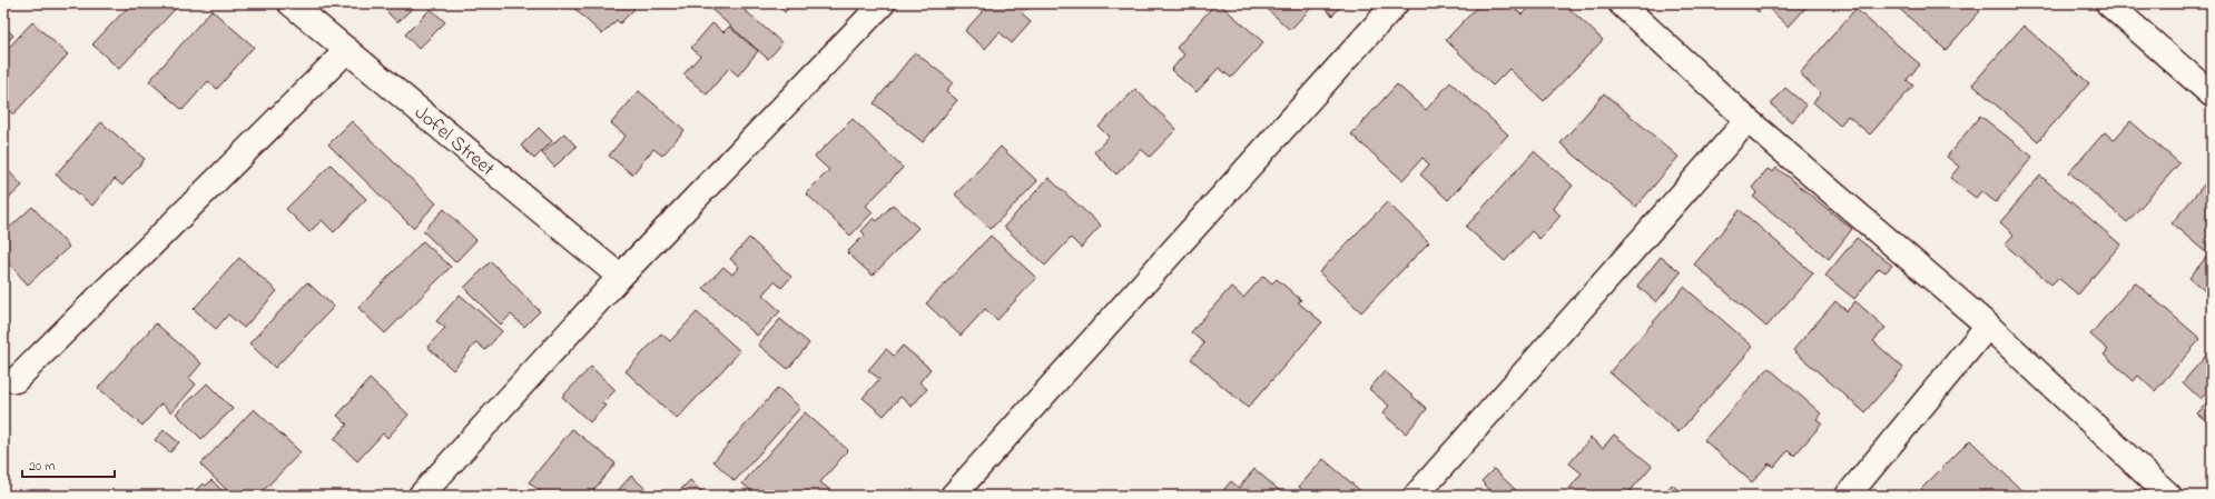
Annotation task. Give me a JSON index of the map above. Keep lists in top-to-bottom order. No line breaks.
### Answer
{"streets":{"street":["Jofel Street"]},"scale_bar":"20 m"}
